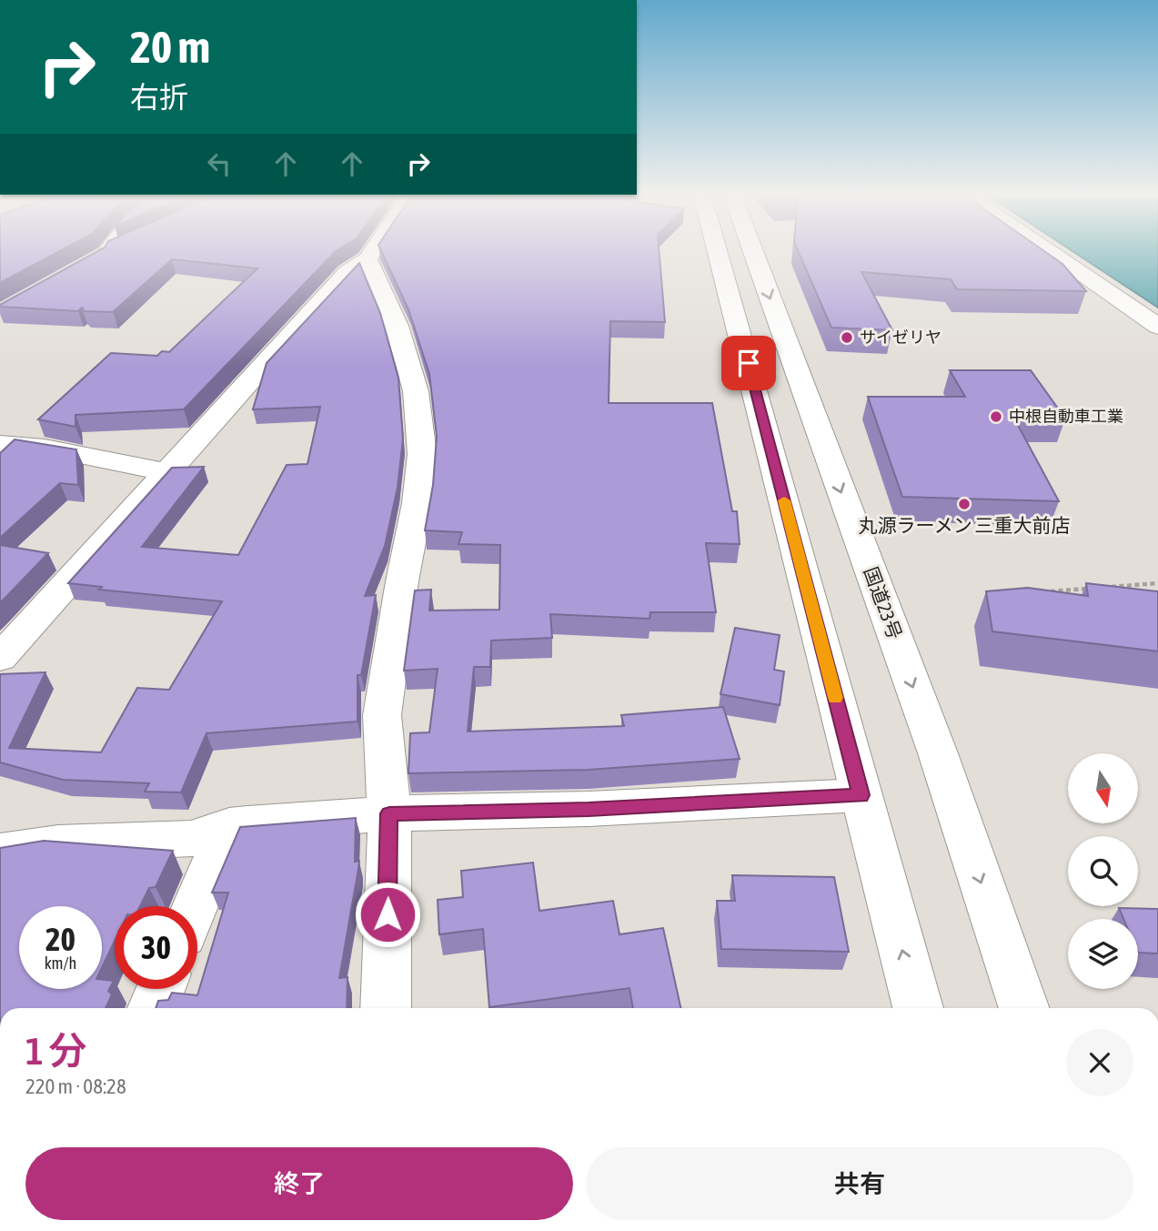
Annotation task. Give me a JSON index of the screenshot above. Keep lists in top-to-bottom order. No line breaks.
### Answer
{"streets":{"main road":["国道23号"]},"places":["サイゼリヤ","中根自動車工業","丸源ラーメン 三重大前店"],"north":"bottom","page":{"turn":["20 m","右折"],"speed":"20 km/h","limit":"30","heading":["1 分","220 m · 08:28"],"buttons":["終了","共有"]}}
